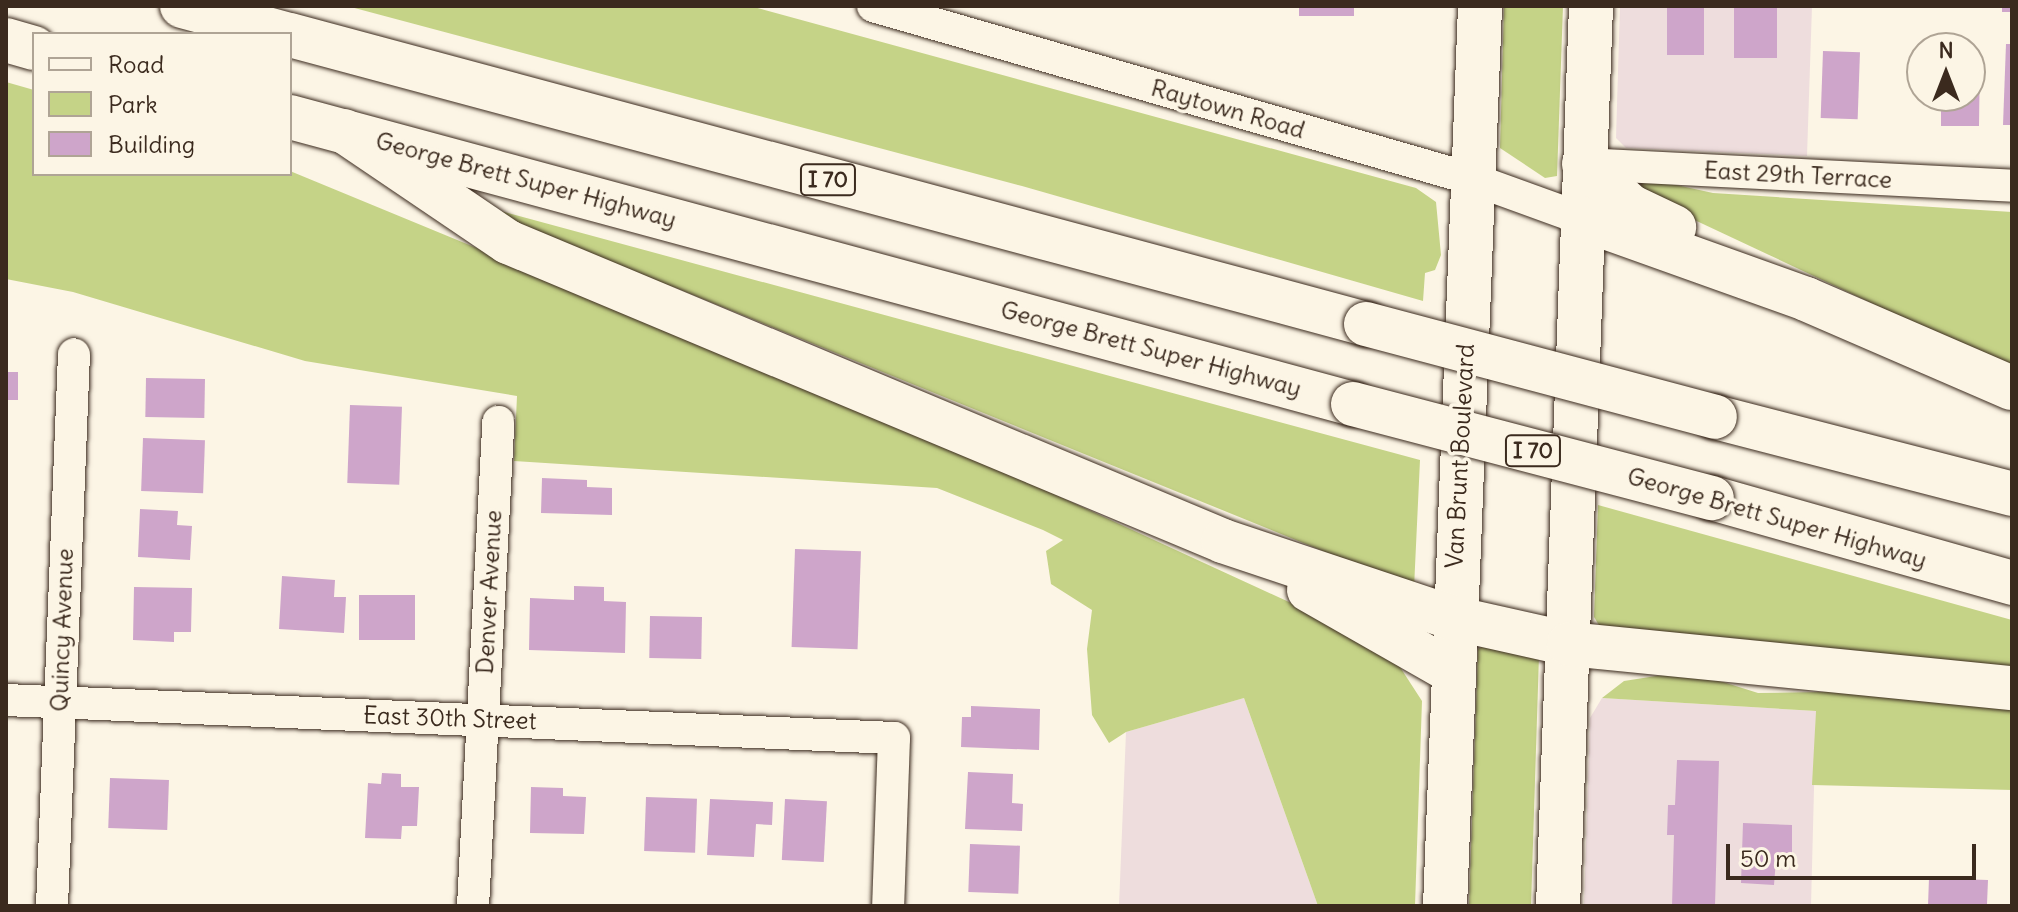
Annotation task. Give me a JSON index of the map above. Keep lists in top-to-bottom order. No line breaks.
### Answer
{"streets":{"main road":["George Brett Super Highway","I 70","Van Brunt Boulevard"],"street":["Raytown Road","East 29th Terrace","Denver Avenue","Quincy Avenue","East 30th Street"]},"crossings":[["Raytown Road","Van Brunt Boulevard"],["Denver Avenue","East 30th Street"],["Quincy Avenue","East 30th Street"]],"legend":["Road","Park","Building"],"scale_bar":"50 m","north":"top"}
